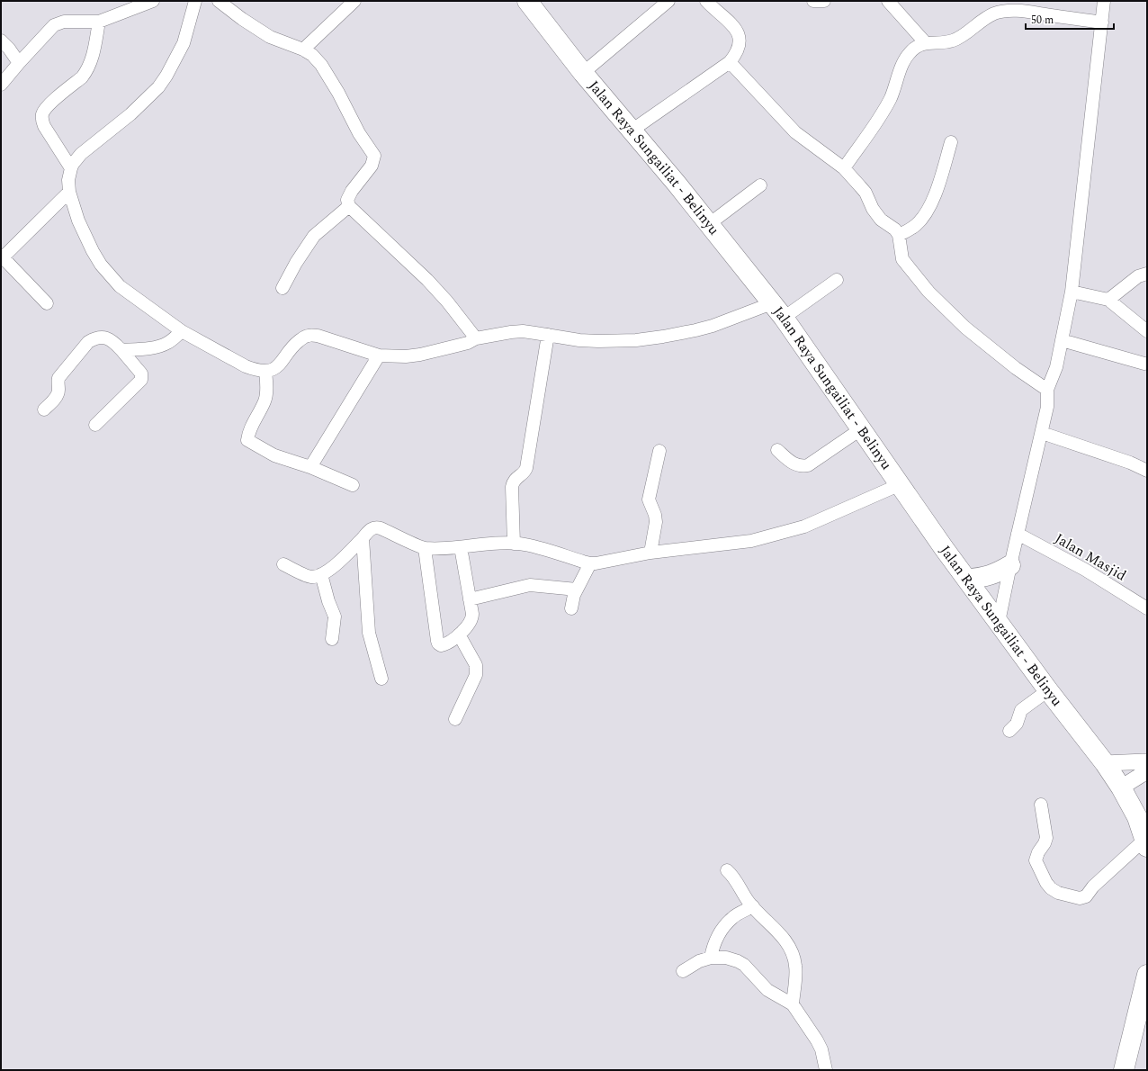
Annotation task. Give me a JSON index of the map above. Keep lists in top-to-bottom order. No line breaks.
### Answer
{"streets":{"highway":["Jalan Raya Sungailiat - Belinyu"],"street":["Jalan Masjid"]},"scale_bar":"50 m"}
